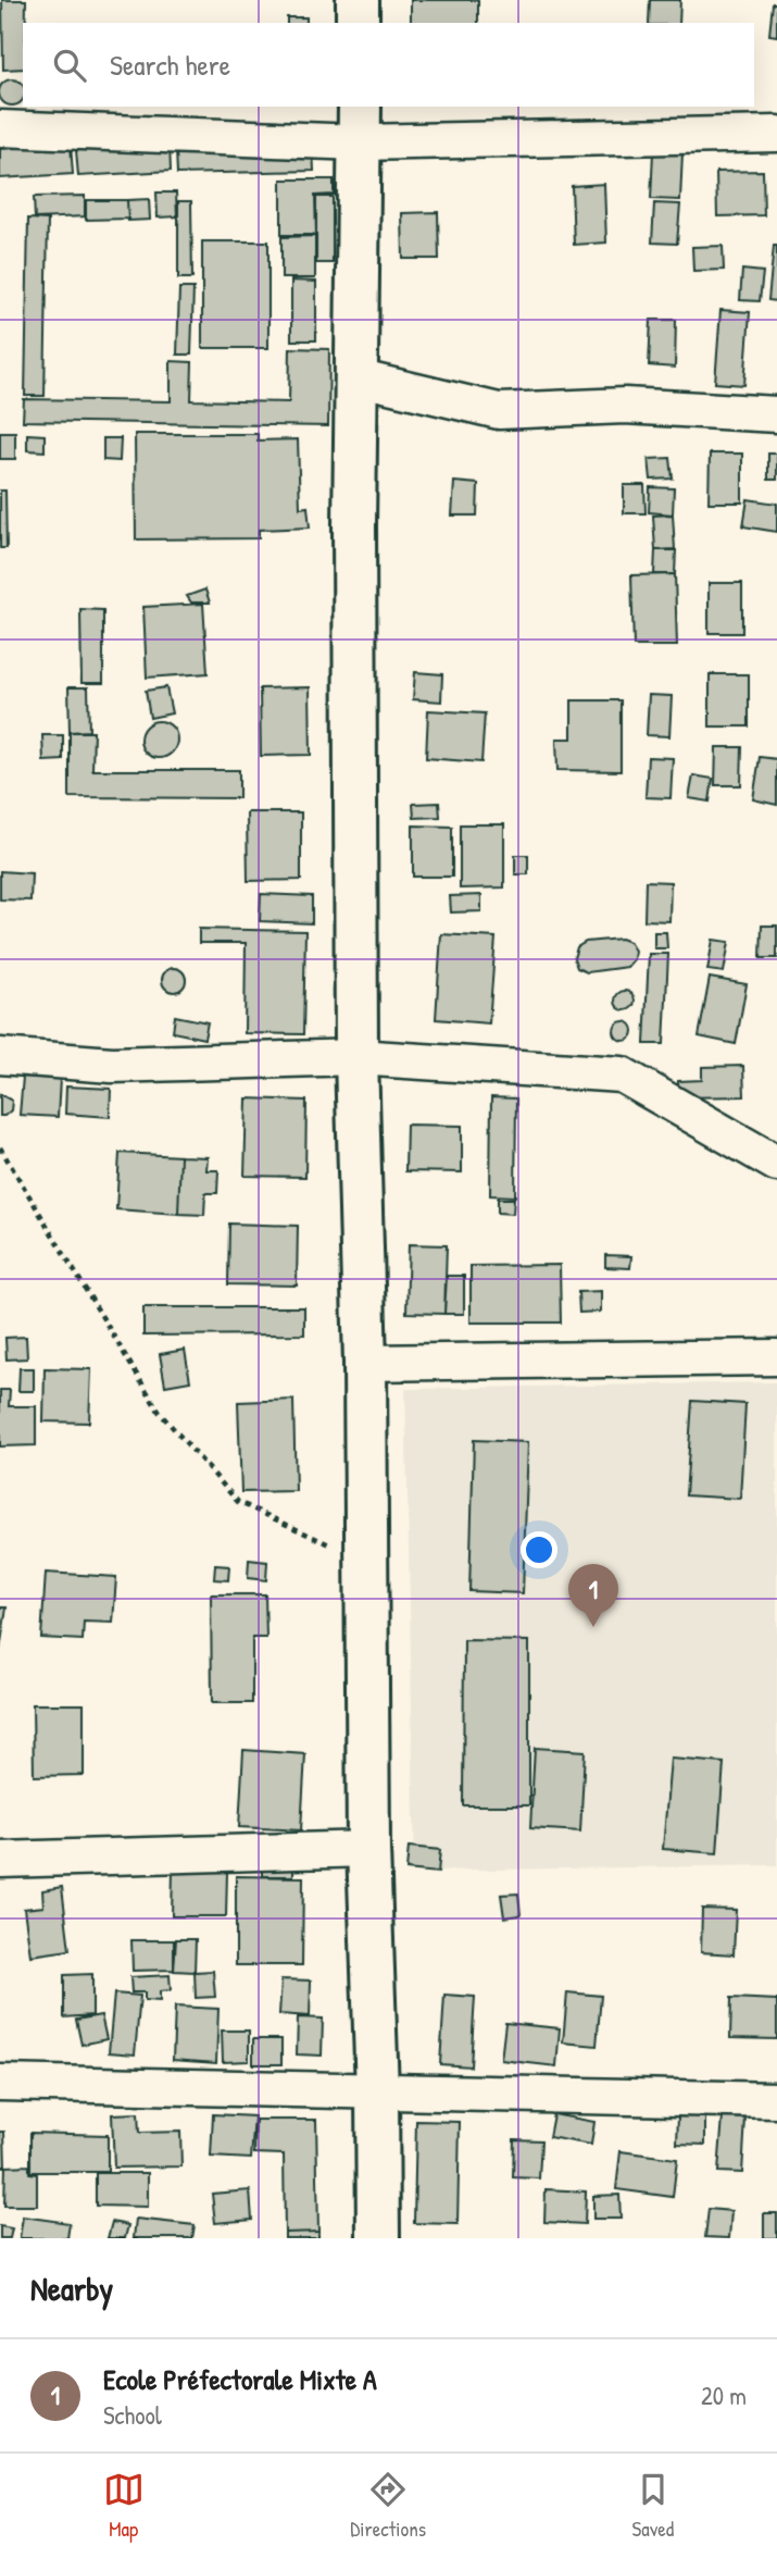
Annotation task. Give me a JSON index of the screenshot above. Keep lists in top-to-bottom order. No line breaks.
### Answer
{"page":{"search":"Search here","pins":"1","heading":"Nearby","list":[{"mark":"1","name":"Ecole Préfectorale Mixte A","note":"School","value":"20 m"}],"nav":["Map","Directions","Saved"]}}
